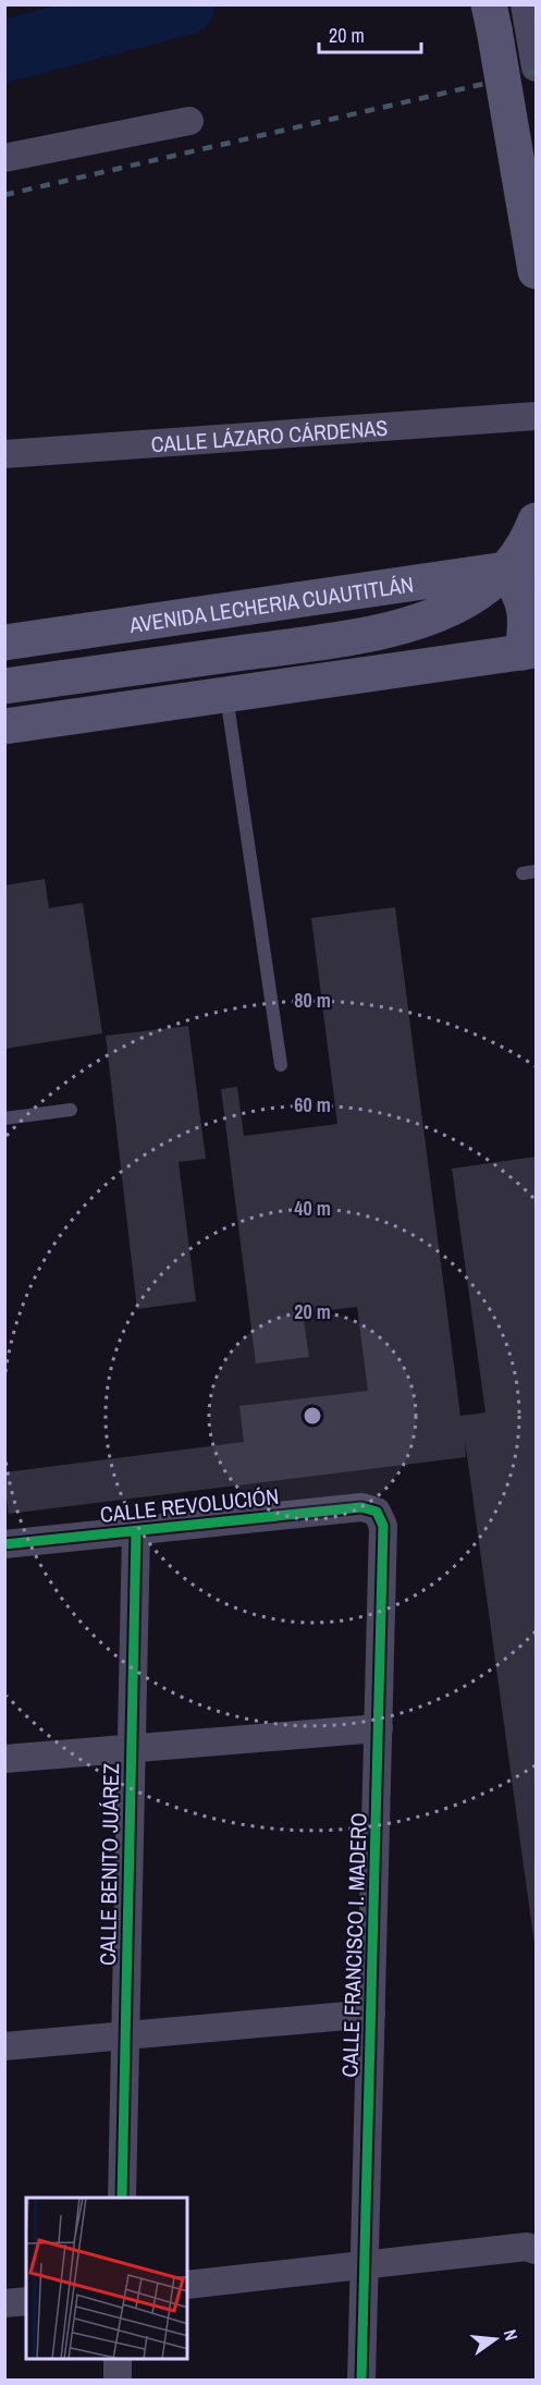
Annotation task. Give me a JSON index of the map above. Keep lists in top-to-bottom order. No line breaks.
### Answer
{"streets":{"main road":["AVENIDA LECHERIA CUAUTITLÁN"],"street":["CALLE LÁZARO CÁRDENAS","CALLE REVOLUCIÓN","CALLE BENITO JUÁREZ","CALLE FRANCISCO I. MADERO"]},"crossings":[["CALLE REVOLUCIÓN","CALLE BENITO JUÁREZ"],["CALLE REVOLUCIÓN","CALLE FRANCISCO I. MADERO"]],"scale_bar":"20 m","north":"right","rings":["80 m","60 m","40 m","20 m"]}
